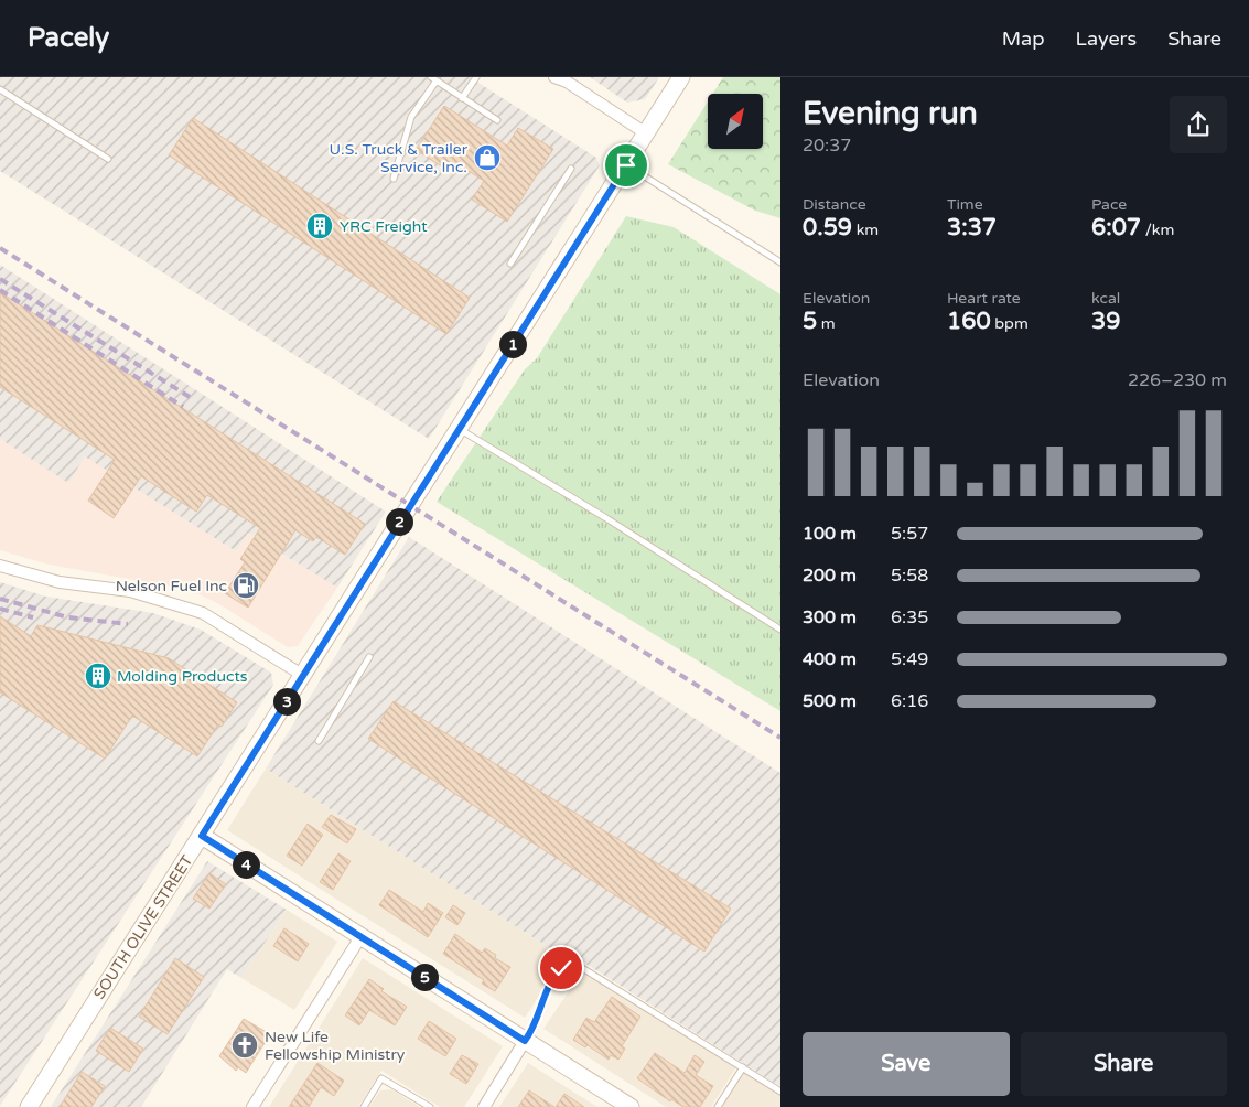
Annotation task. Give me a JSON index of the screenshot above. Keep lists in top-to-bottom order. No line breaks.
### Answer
{"streets":{"street":["SOUTH OLIVE STREET"]},"places":{"shop":["U.S. Truck & Trailer Service, Inc."],"building":["YRC Freight","Molding Products"],"fuel station":["Nelson Fuel Inc"],"church":["New Life Fellowship Ministry"]},"north":"top right","page":{"header":"Pacely","nav":["Map","Layers","Share"],"heading":["Evening run","20:37"],"stats":[["Distance","0.59 km"],["Time","3:37"],["Pace","6:07 /km"],["Elevation","5 m"],["Heart rate","160 bpm"],["kcal","39"]],"pins":["1","2","3","4","5"],"chart":["Elevation","226–230 m"],"list":[{"name":"100 m","note":"5:57"},{"name":"200 m","note":"5:58"},{"name":"300 m","note":"6:35"},{"name":"400 m","note":"5:49"},{"name":"500 m","note":"6:16"}],"buttons":["Save","Share"]}}
